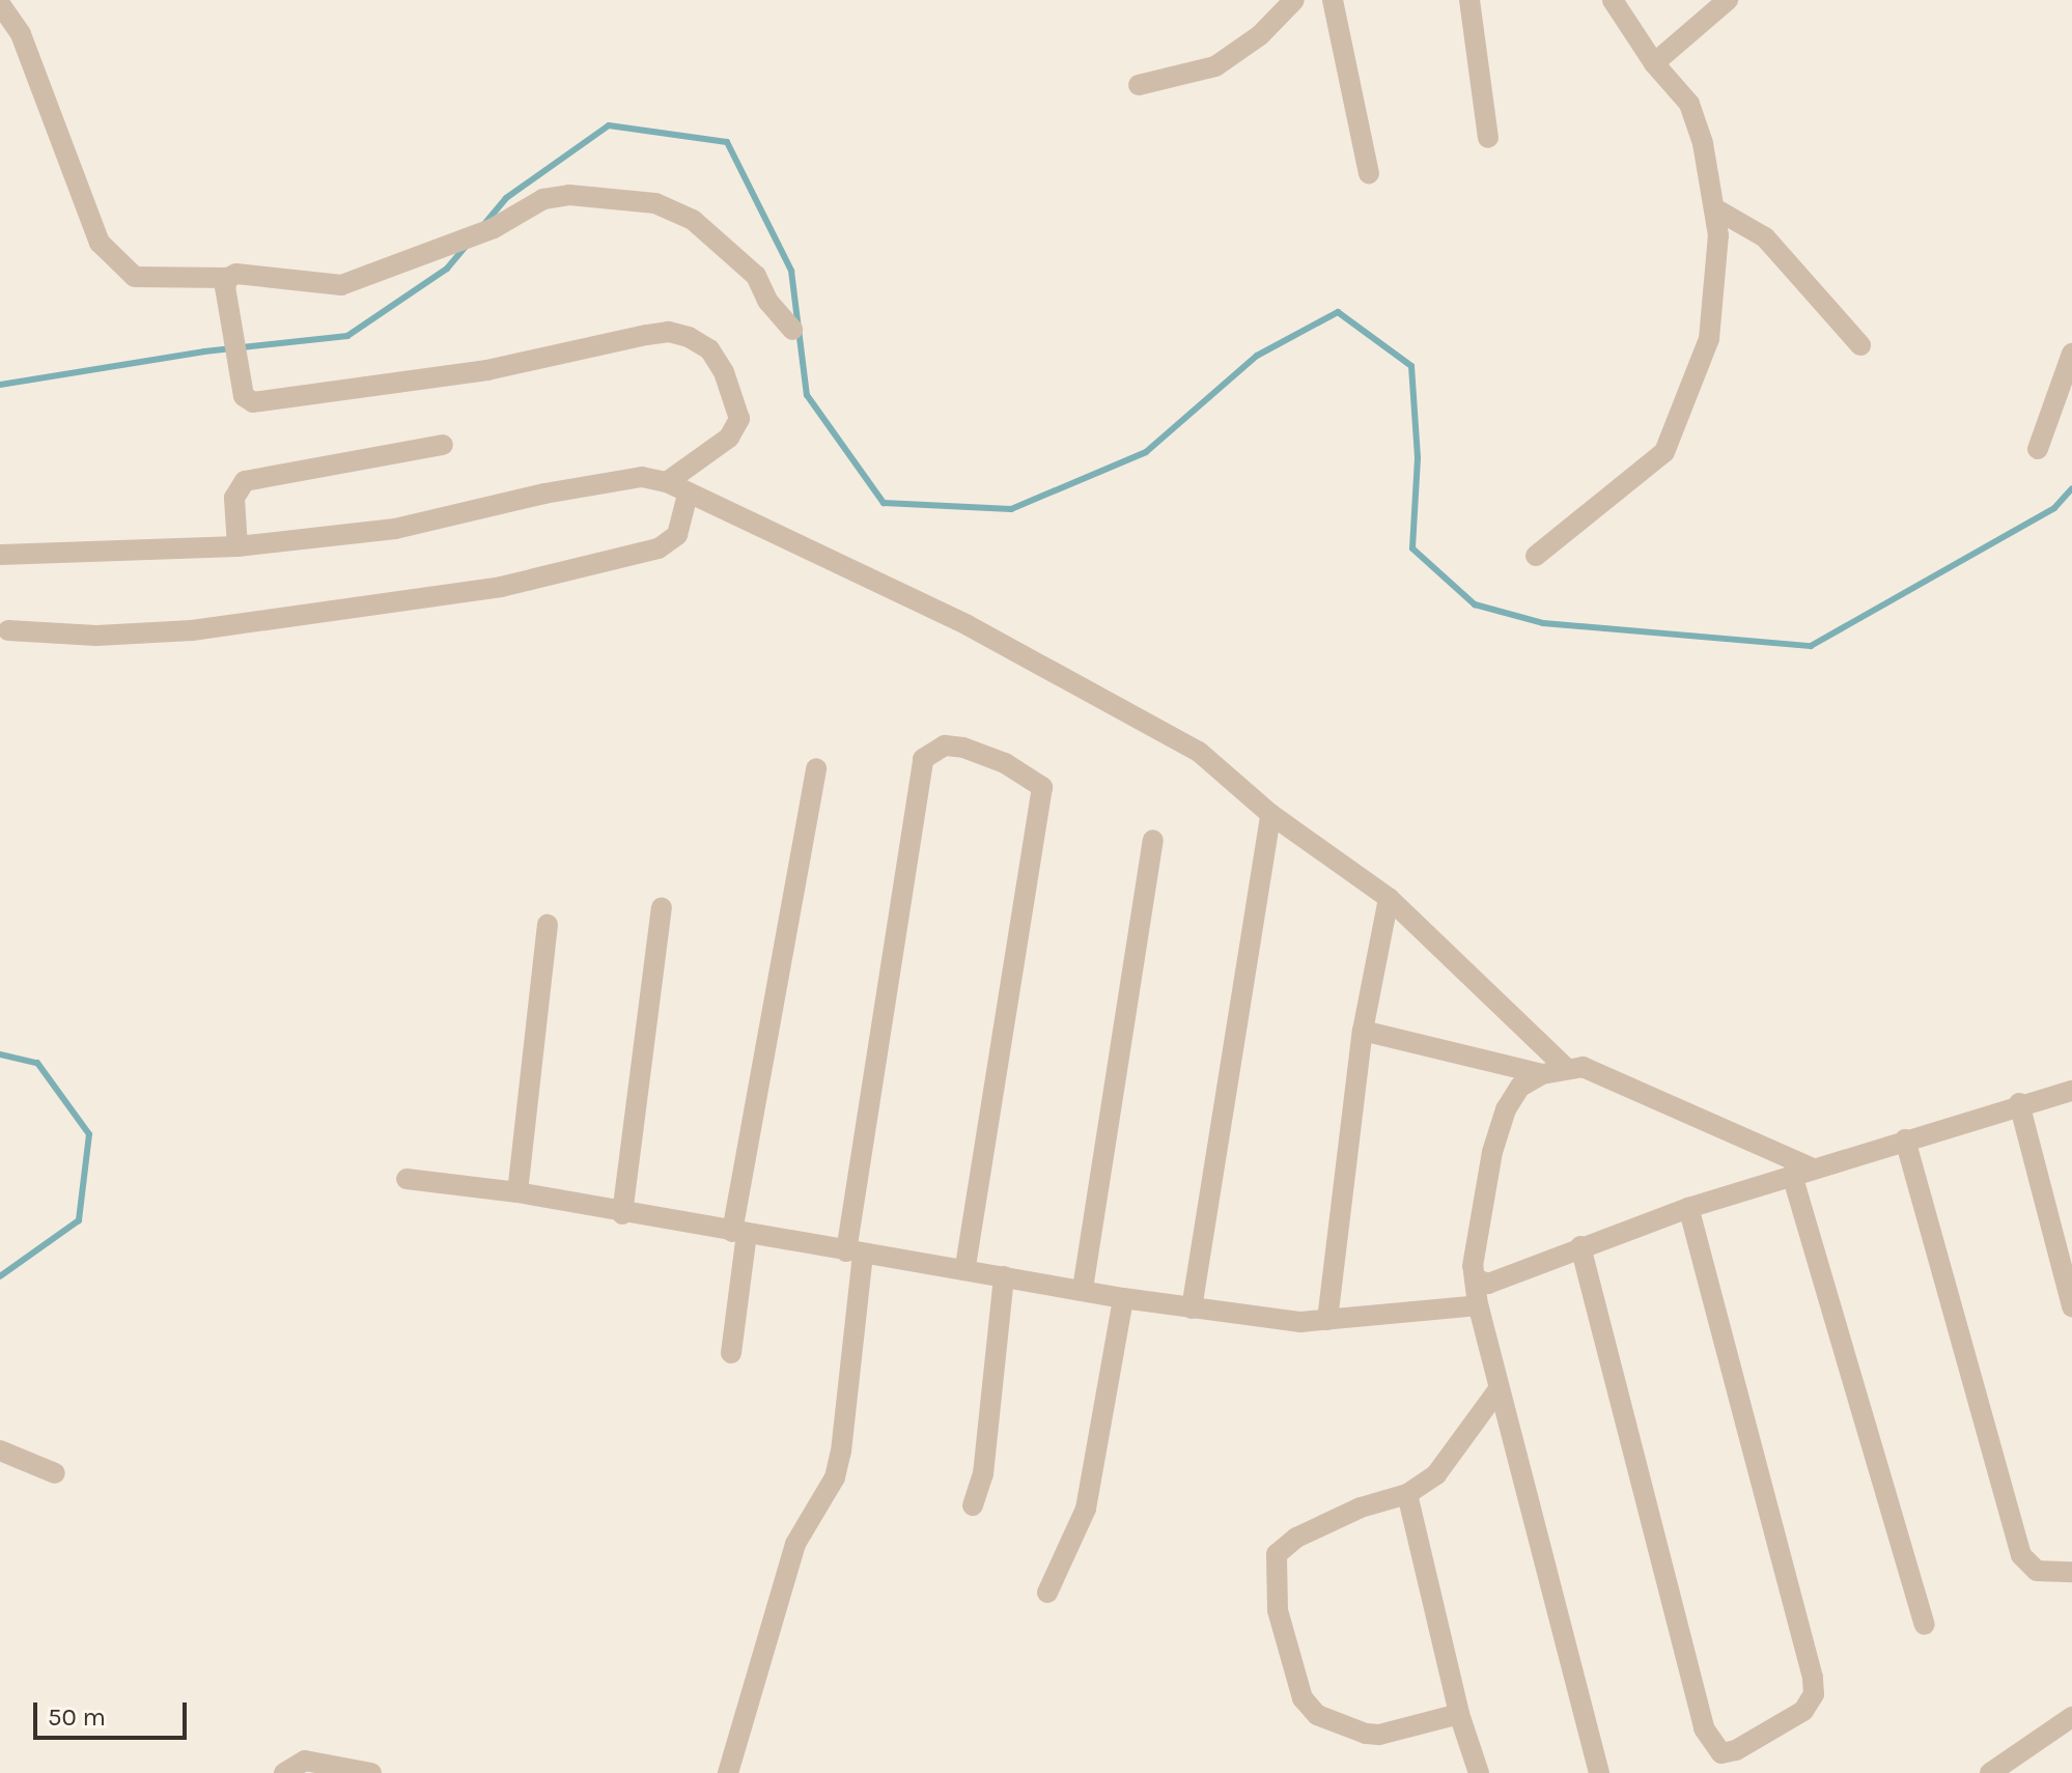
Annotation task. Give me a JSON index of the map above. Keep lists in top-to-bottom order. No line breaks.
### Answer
{"scale_bar":"50 m"}
